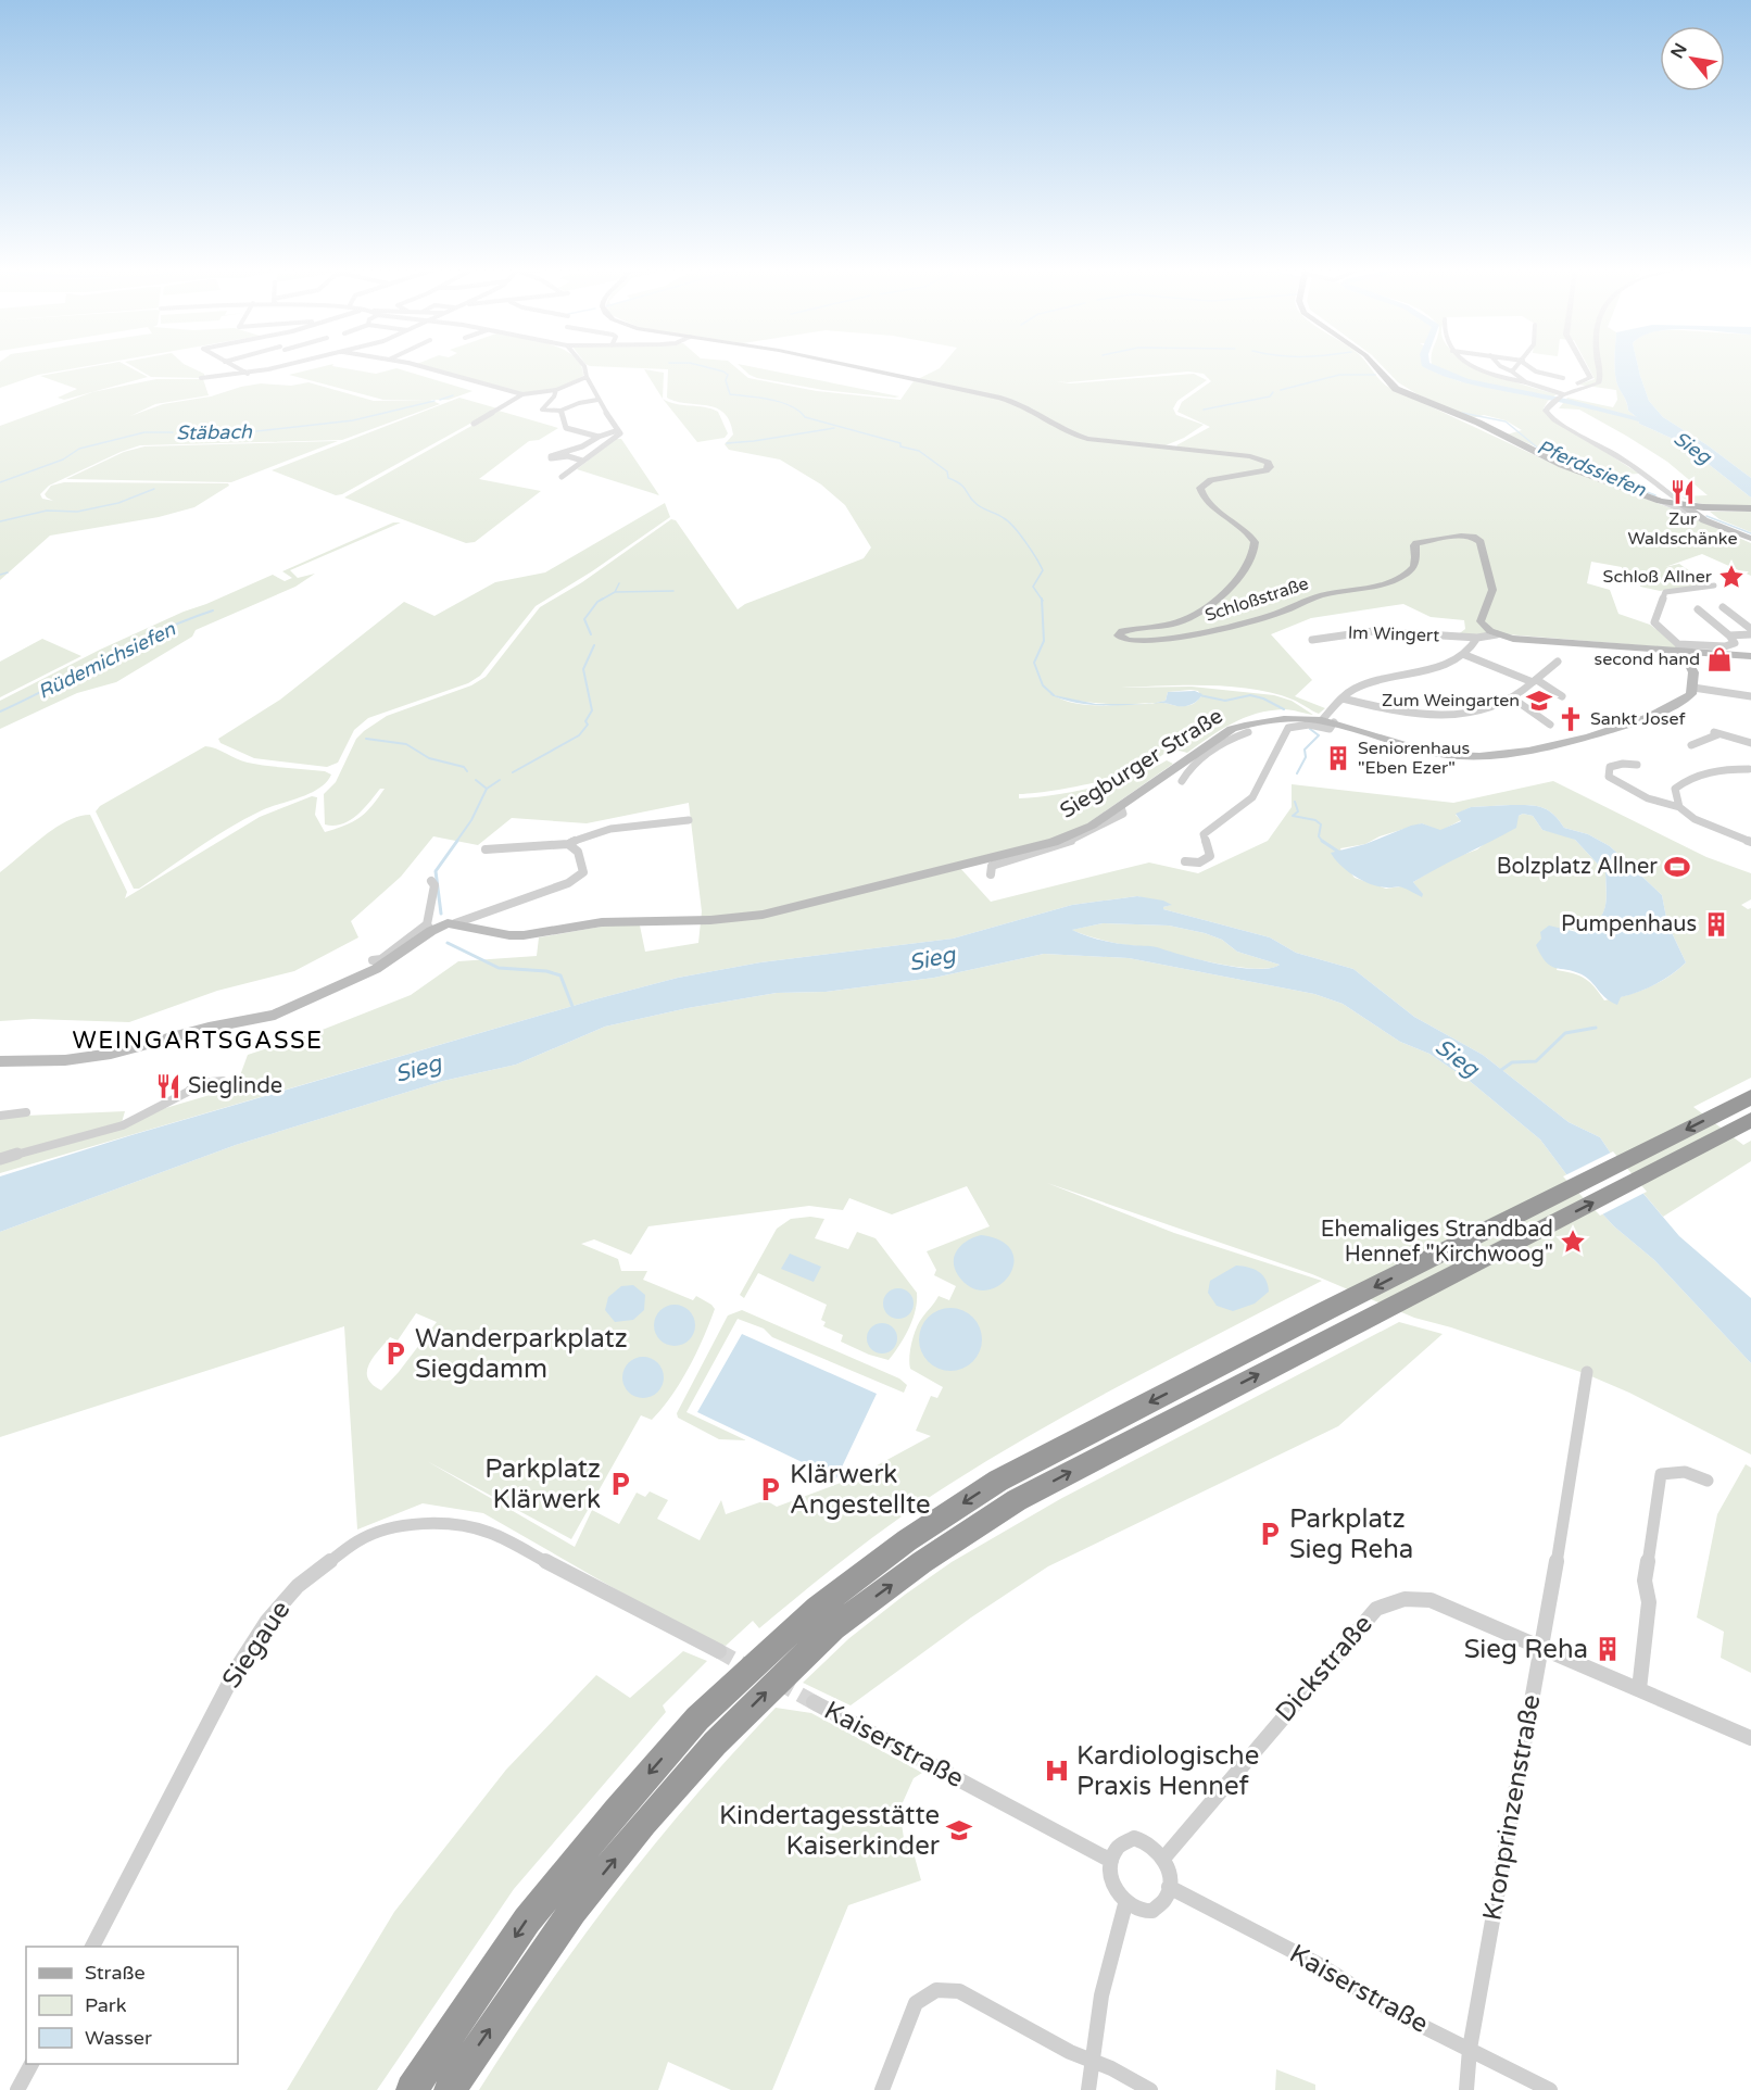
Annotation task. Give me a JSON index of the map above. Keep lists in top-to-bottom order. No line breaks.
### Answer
{"streets":{"main road":["Schloßstraße","Siegburger Straße"],"street":["Im Wingert","Siegaue","Dickstraße","Kaiserstraße","Kronprinzenstraße"]},"crossings":[["Schloßstraße","Im Wingert"],["Dickstraße","Kaiserstraße"],["Dickstraße","Kronprinzenstraße"],["Kaiserstraße","Kronprinzenstraße"]],"districts":["WEINGARTSGASSE"],"water":["Stäbach","Sieg","Pferdssiefen","Rüdemichsiefen"],"places":{"restaurant":["Zur Waldschänke","Sieglinde"],"place":["Schloß Allner","Ehemaliges Strandbad Hennef \"Kirchwoog\""],"shop":["second hand"],"school or university":["Zum Weingarten","Kindertagesstätte Kaiserkinder"],"church":["Sankt Josef"],"building":["Seniorenhaus \"Eben Ezer\"","Pumpenhaus","Sieg Reha"],"sports":["Bolzplatz Allner"],"parking":["Wanderparkplatz Siegdamm","Parkplatz Klärwerk","Klärwerk Angestellte","Parkplatz Sieg Reha"],"hospital":["Kardiologische Praxis Hennef"]},"legend":["Straße","Park","Wasser"],"north":"top left"}
